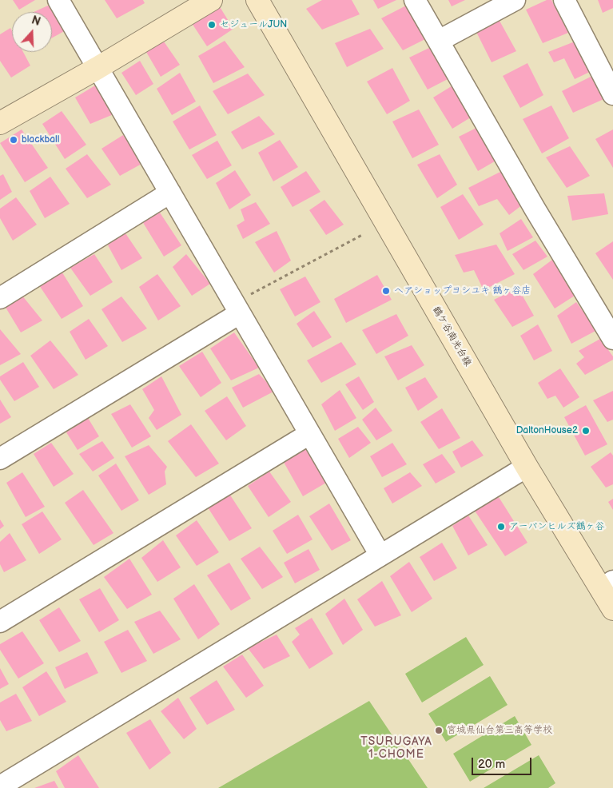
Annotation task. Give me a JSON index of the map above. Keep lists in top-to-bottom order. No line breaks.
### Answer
{"streets":{"street":["鶴ケ谷南光台線"]},"districts":["TSURUGAYA 1-CHOME"],"places":["セジュールJUN","blackball","ヘアショップヨシユキ 鶴ヶ谷店","DaltonHouse2","アーバンヒルズ鶴ヶ谷","宮城県仙台第三高等学校"],"scale_bar":"20 m","north":"top"}
